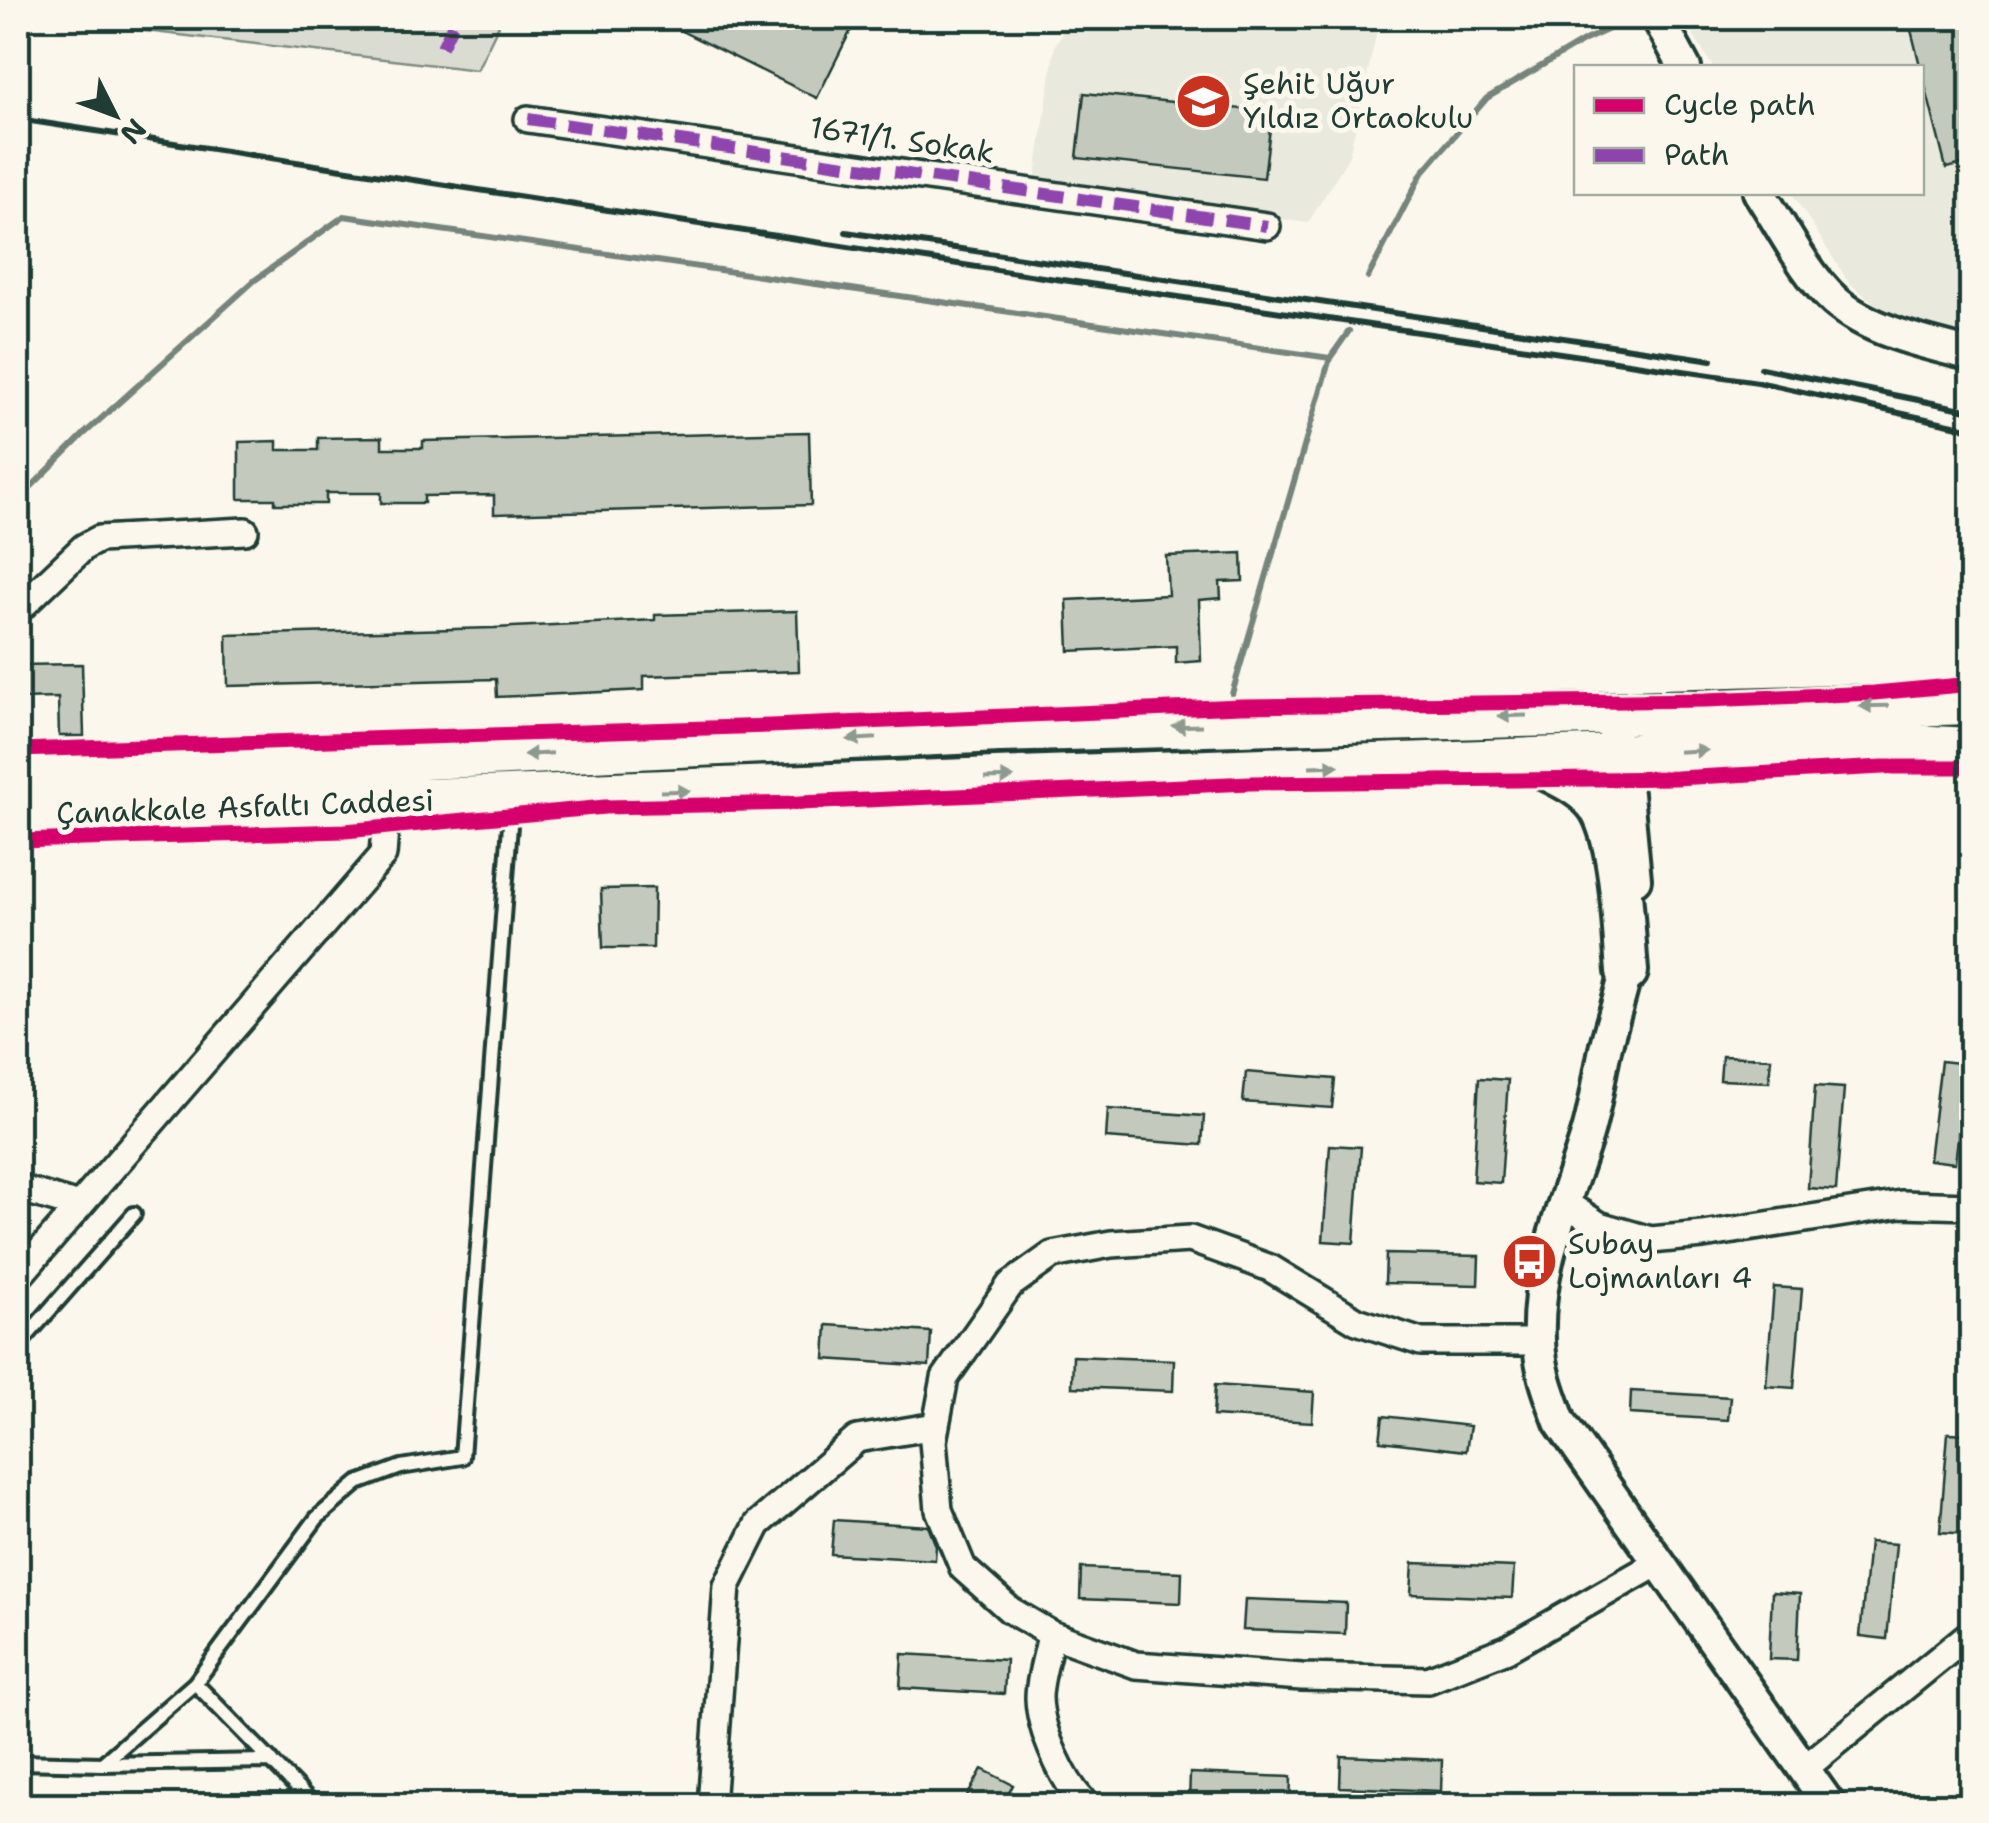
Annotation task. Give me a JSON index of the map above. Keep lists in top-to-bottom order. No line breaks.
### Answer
{"streets":{"highway":["Çanakkale Asfaltı Caddesi"],"street":["1671/1. Sokak"]},"places":{"school or university":["Şehit Uğur Yıldız Ortaokulu"],"bus stop":["Subay Lojmanları 4"]},"legend":["Cycle path","Path"],"north":"bottom right"}
